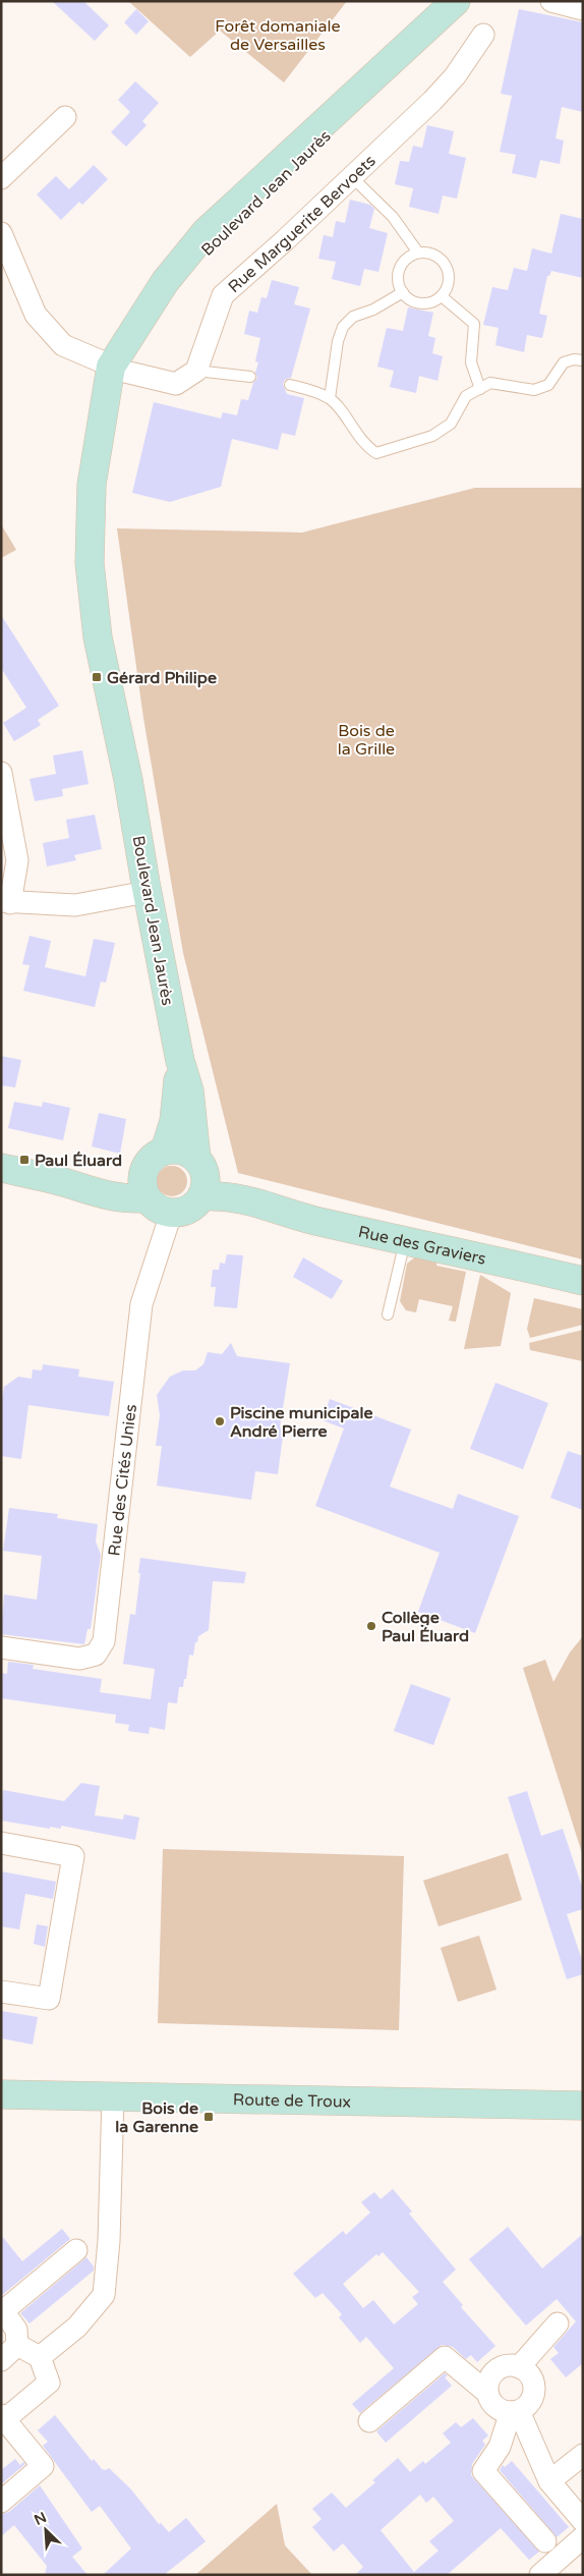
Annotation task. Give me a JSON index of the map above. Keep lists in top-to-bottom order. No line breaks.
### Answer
{"streets":{"street":["Boulevard Jean Jaurès","Rue Marguerite Bervoets","Rue des Graviers","Rue des Cités Unies","Route de Troux"]},"crossings":[["Boulevard Jean Jaurès","Rue des Graviers"],["Boulevard Jean Jaurès","Rue des Cités Unies"],["Rue des Graviers","Rue des Cités Unies"]],"parks":["Forêt domaniale de Versailles","Bois de la Grille"],"places":{"transit":["Gérard Philipe","Paul Éluard","Bois de la Garenne"],"other":["Piscine municipale André Pierre","Collège Paul Éluard"]},"north":"top left"}
